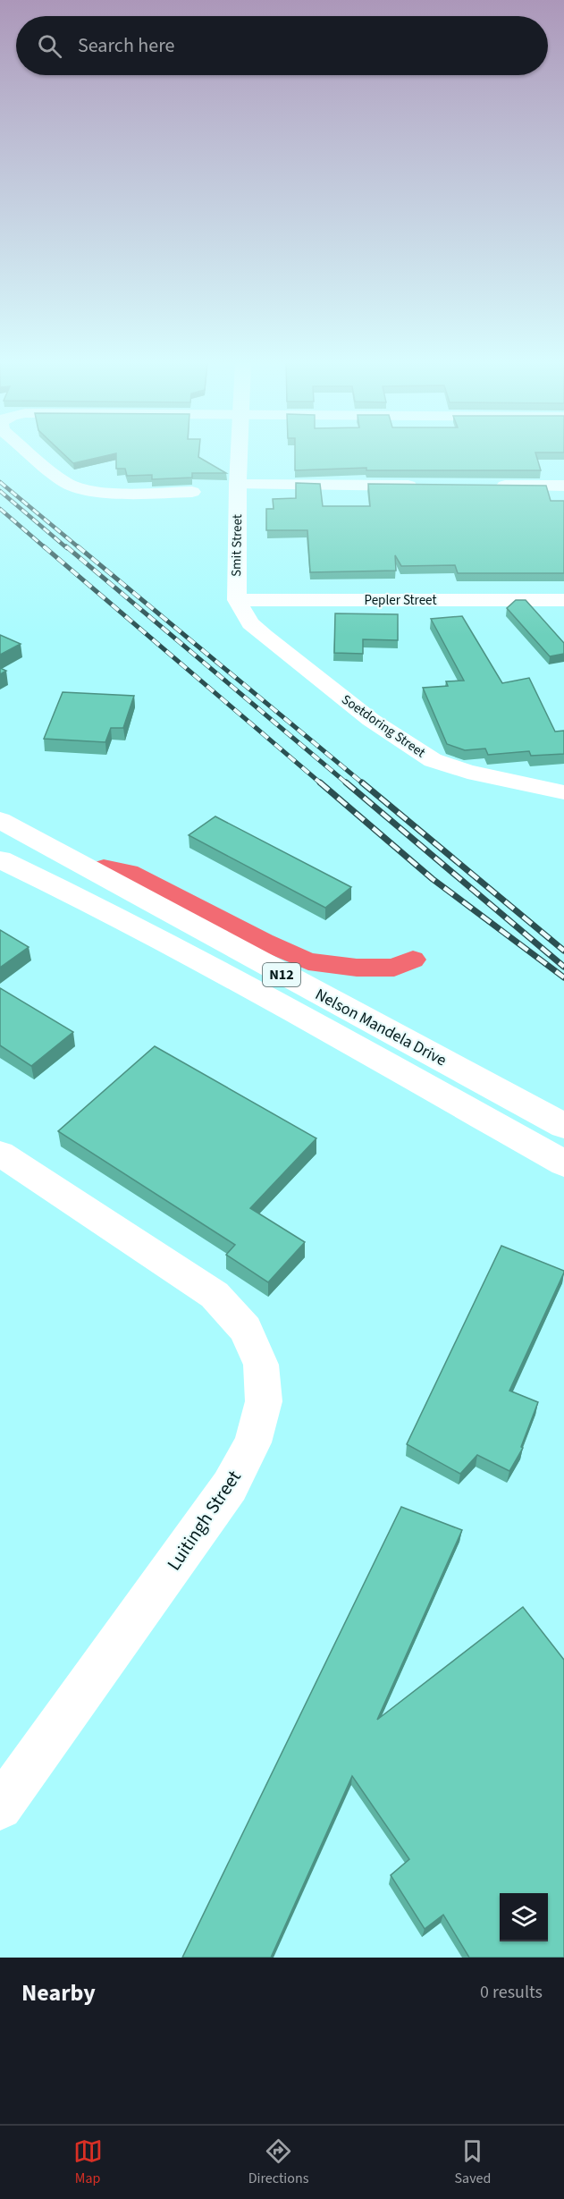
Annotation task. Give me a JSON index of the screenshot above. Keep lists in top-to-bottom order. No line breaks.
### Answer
{"streets":{"main road":["Smit Street","N12","Nelson Mandela Drive"],"street":["Pepler Street","Soetdoring Street","Luitingh Street"]},"crossings":[["Smit Street","Pepler Street"],["Smit Street","Soetdoring Street"],["Pepler Street","Soetdoring Street"]],"page":{"search":"Search here","heading":["Nearby","0 results"],"nav":["Map","Directions","Saved"]}}
